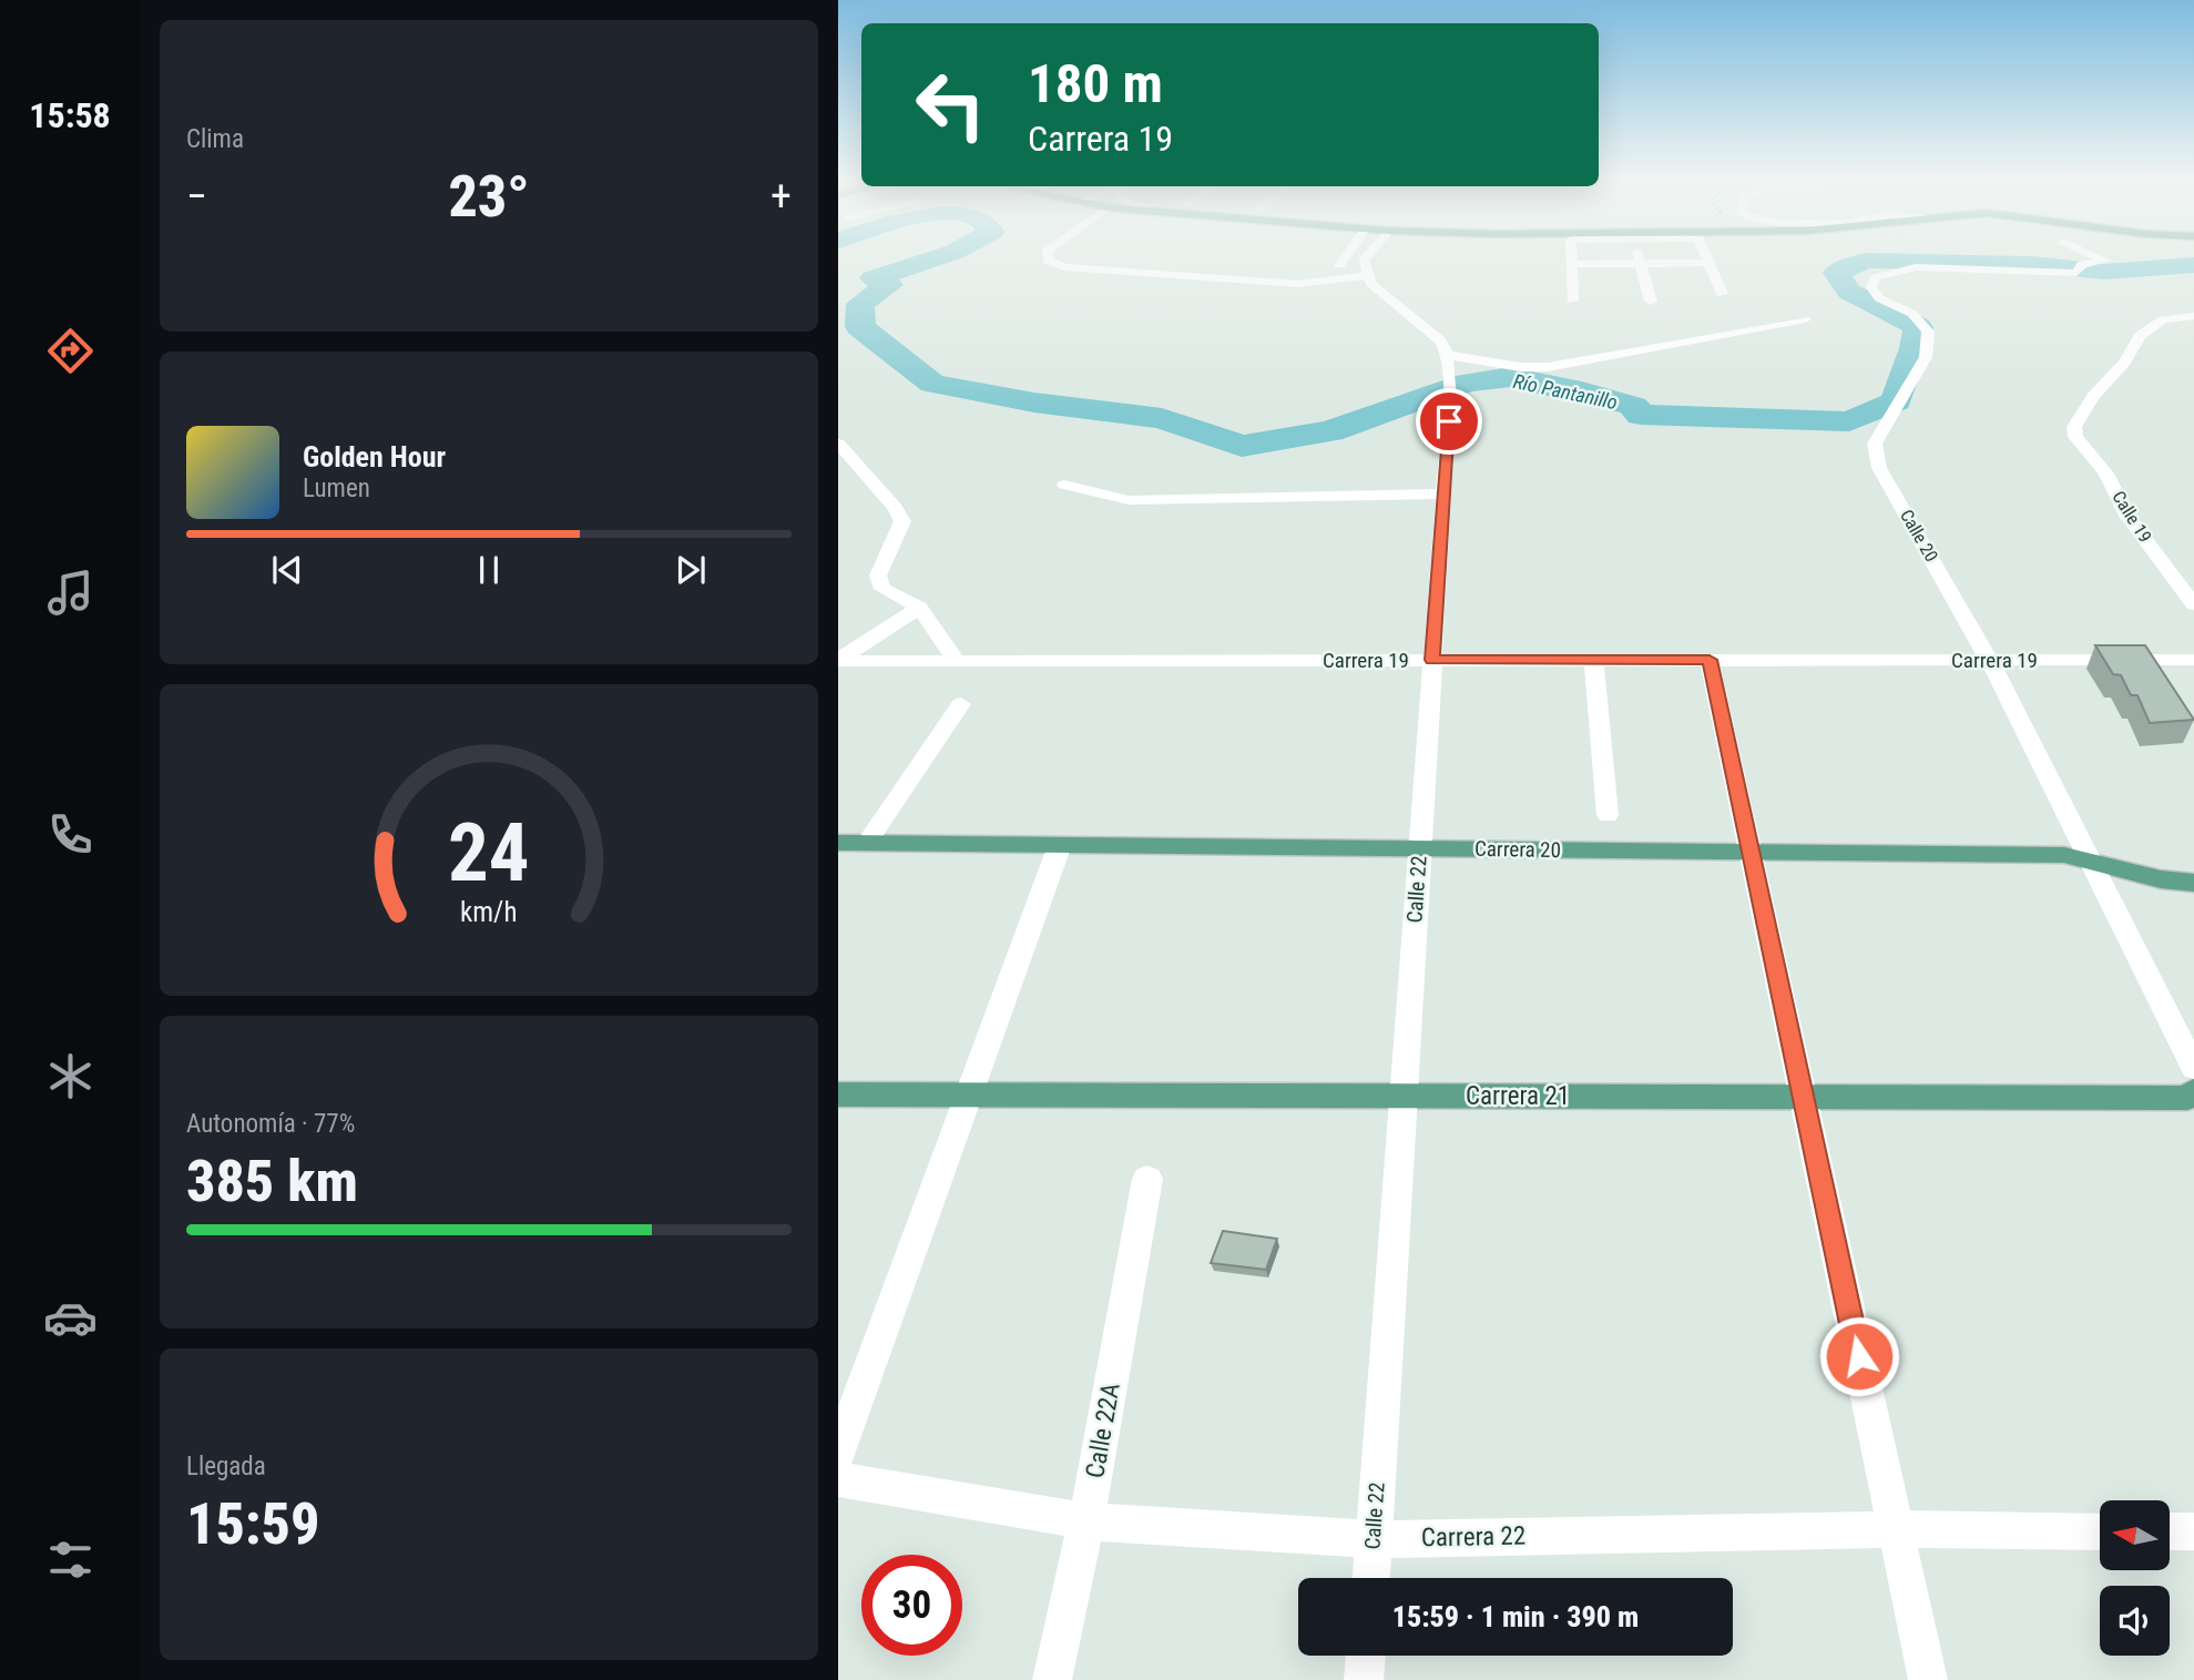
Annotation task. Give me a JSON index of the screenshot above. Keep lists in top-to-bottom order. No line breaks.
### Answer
{"streets":{"main road":["Carrera 20","Carrera 21"],"street":["Calle 19","Calle 20","Carrera 19","Calle 22","Calle 22A","Carrera 22"]},"crossings":[["Calle 20","Carrera 19"],["Calle 20","Carrera 20"],["Carrera 19","Calle 22"],["Carrera 20","Calle 22"],["Calle 22","Carrera 21"],["Calle 22","Carrera 22"],["Calle 22A","Carrera 22"]],"water":["Río Pantanillo"],"north":"left","page":{"tabs":"15:58","tile":["Clima",["Autonomía · 77%","385 km"],["Llegada","15:59"]],"turn":["180 m","Carrera 19"],"heat":["−","23°","+"],"song":["Golden Hour","Lumen"],"limit":"30","trip":"15:59 · 1 min · 390 m","gauge":["24","km/h"]}}
